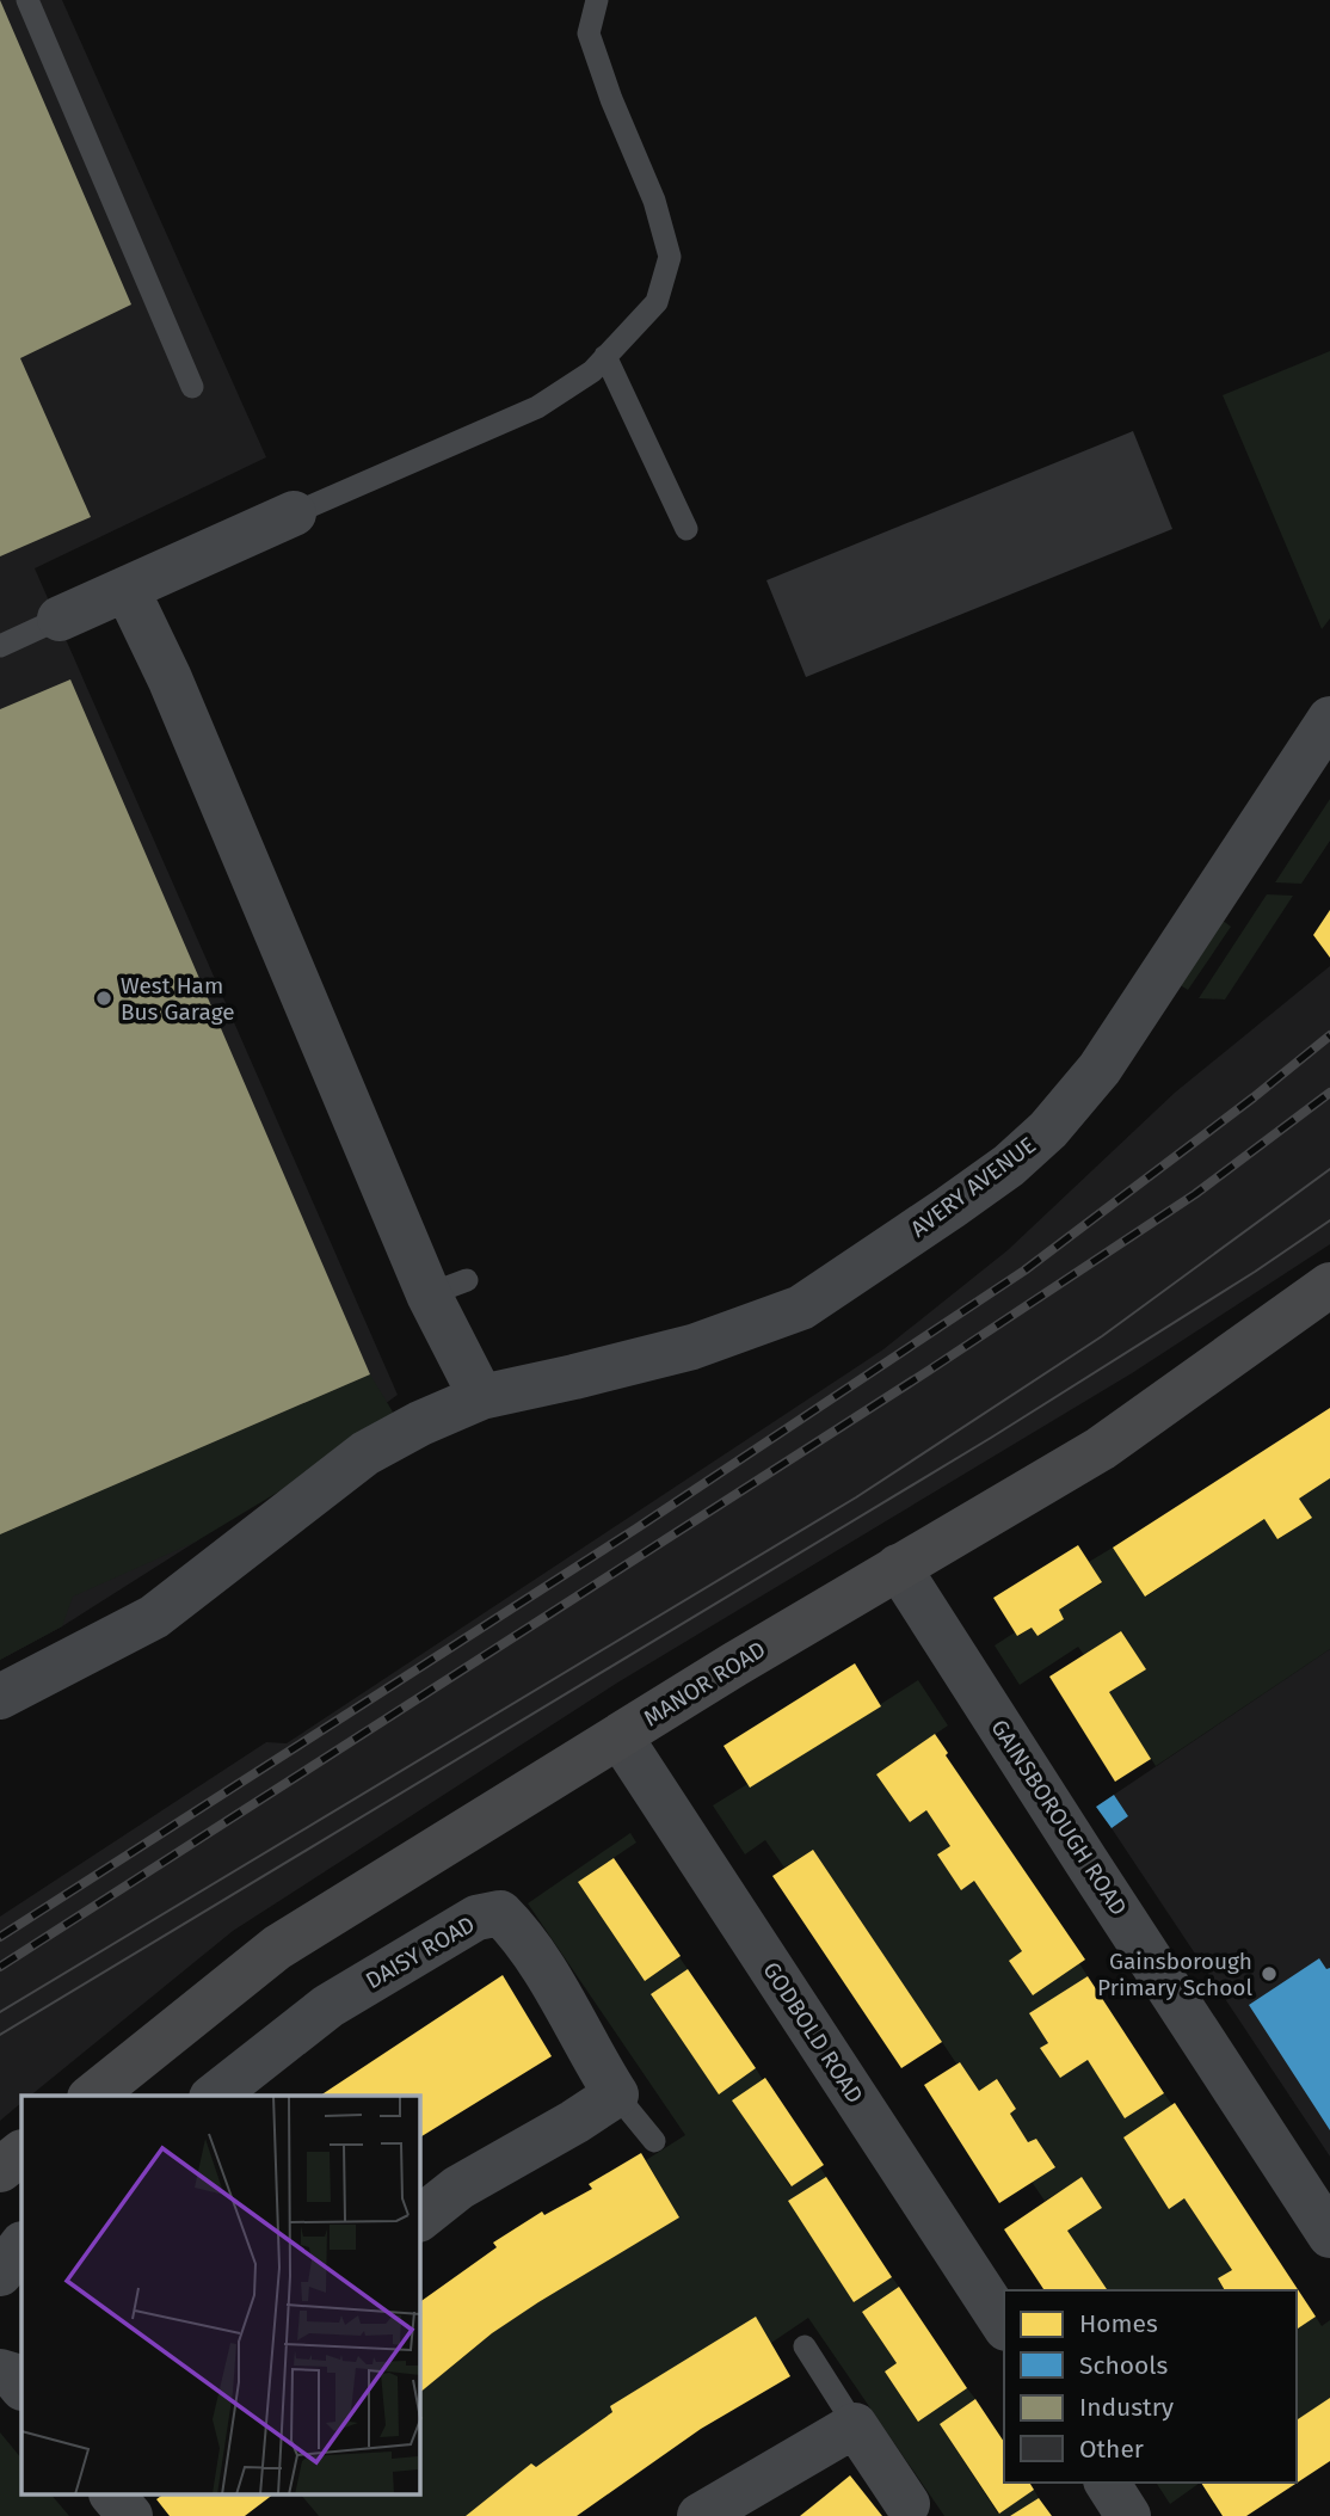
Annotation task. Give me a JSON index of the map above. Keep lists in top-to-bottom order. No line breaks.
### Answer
{"streets":{"main road":["MANOR ROAD"],"street":["AVERY AVENUE","GAINSBOROUGH ROAD","DAISY ROAD","GODBOLD ROAD"]},"crossings":[["MANOR ROAD","GAINSBOROUGH ROAD"],["MANOR ROAD","GODBOLD ROAD"]],"places":["West Ham Bus Garage","Gainsborough Primary School"],"legend":["Homes","Schools","Industry","Other"]}
